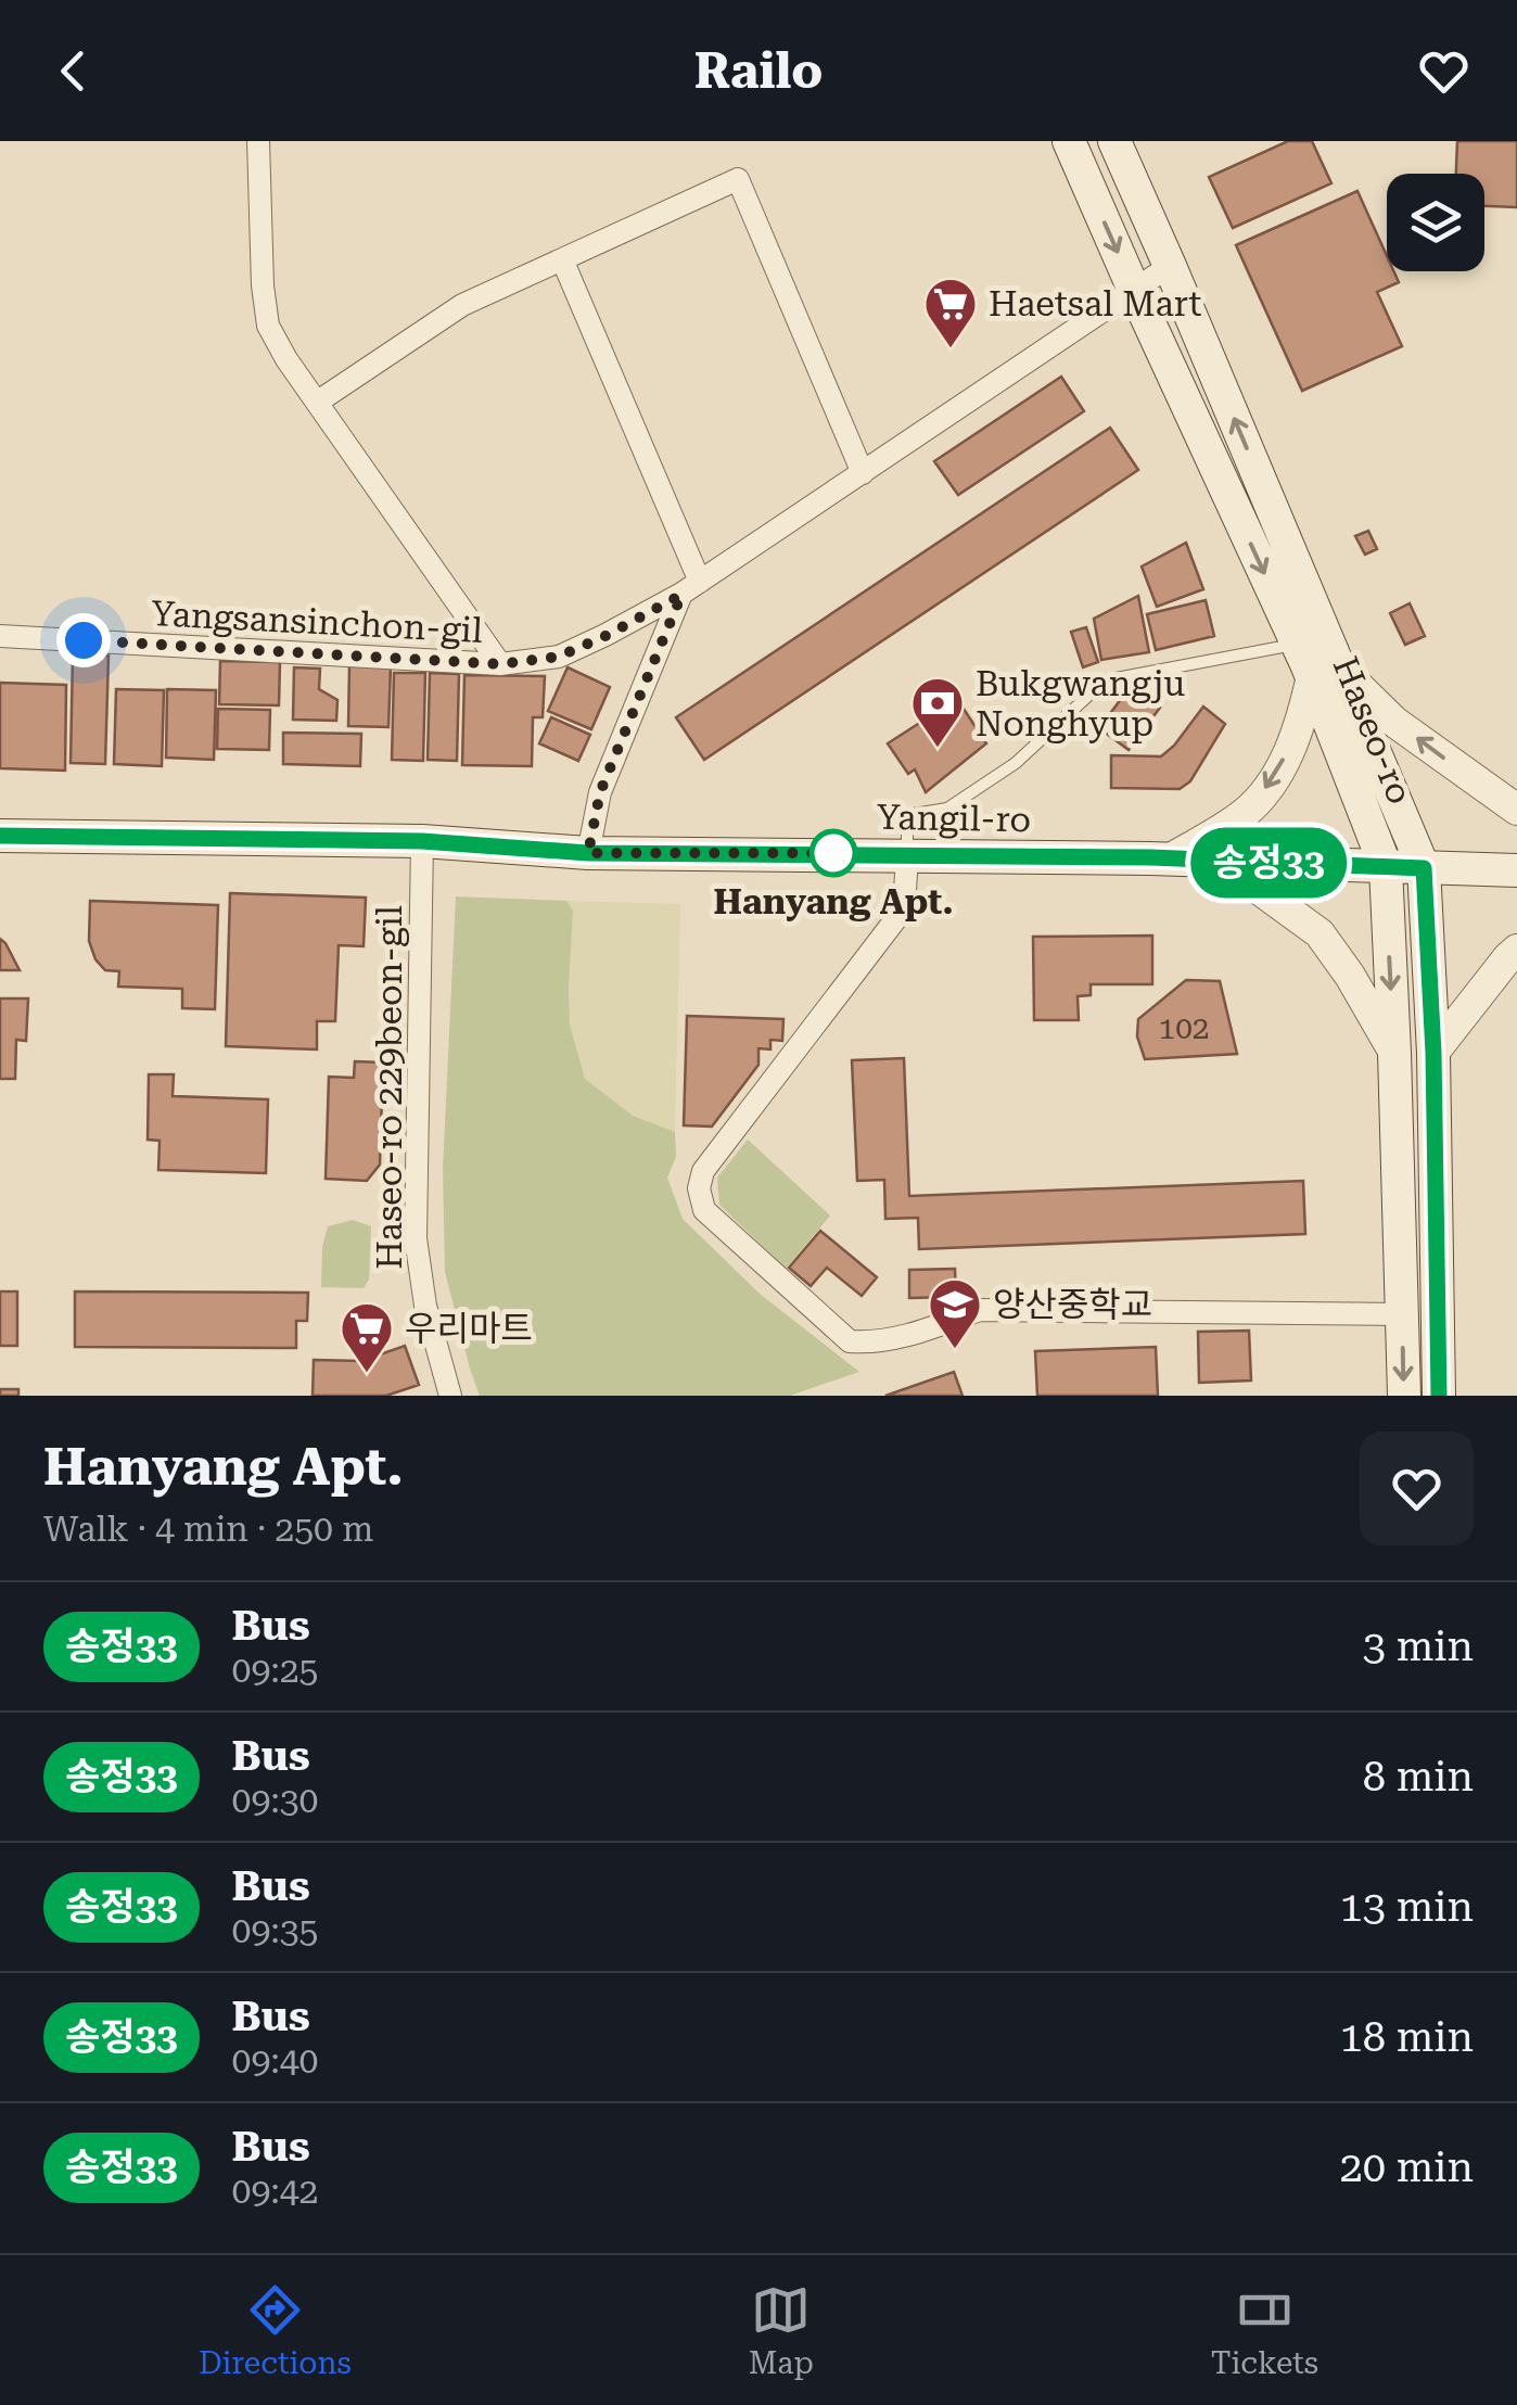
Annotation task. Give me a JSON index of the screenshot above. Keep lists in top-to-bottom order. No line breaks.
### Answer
{"streets":{"main road":["Haseo-ro","Yangil-ro"],"street":["Yangsansinchon-gil","Haseo-ro 229beon-gil"]},"crossings":[["Yangsansinchon-gil","Haseo-ro"],["Haseo-ro","Yangil-ro"],["Yangil-ro","Haseo-ro 229beon-gil"]],"places":{"supermarket":["Haetsal Mart","우리마트"],"bank":["Bukgwangju Nonghyup"],"other":["Hanyang Apt."],"school or university":["양산중학교"]},"lines":["bus line 송정33"],"house_numbers":["102"],"page":{"header":"Railo","on_map":"송정33","heading":["Hanyang Apt.","Walk · 4 min · 250 m"],"list":[{"mark":"송정33","name":"Bus","note":"09:25","value":"3 min"},{"mark":"송정33","name":"Bus","note":"09:30","value":"8 min"},{"mark":"송정33","name":"Bus","note":"09:35","value":"13 min"},{"mark":"송정33","name":"Bus","note":"09:40","value":"18 min"},{"mark":"송정33","name":"Bus","note":"09:42","value":"20 min"}],"tabs":["Directions","Map","Tickets"]}}
